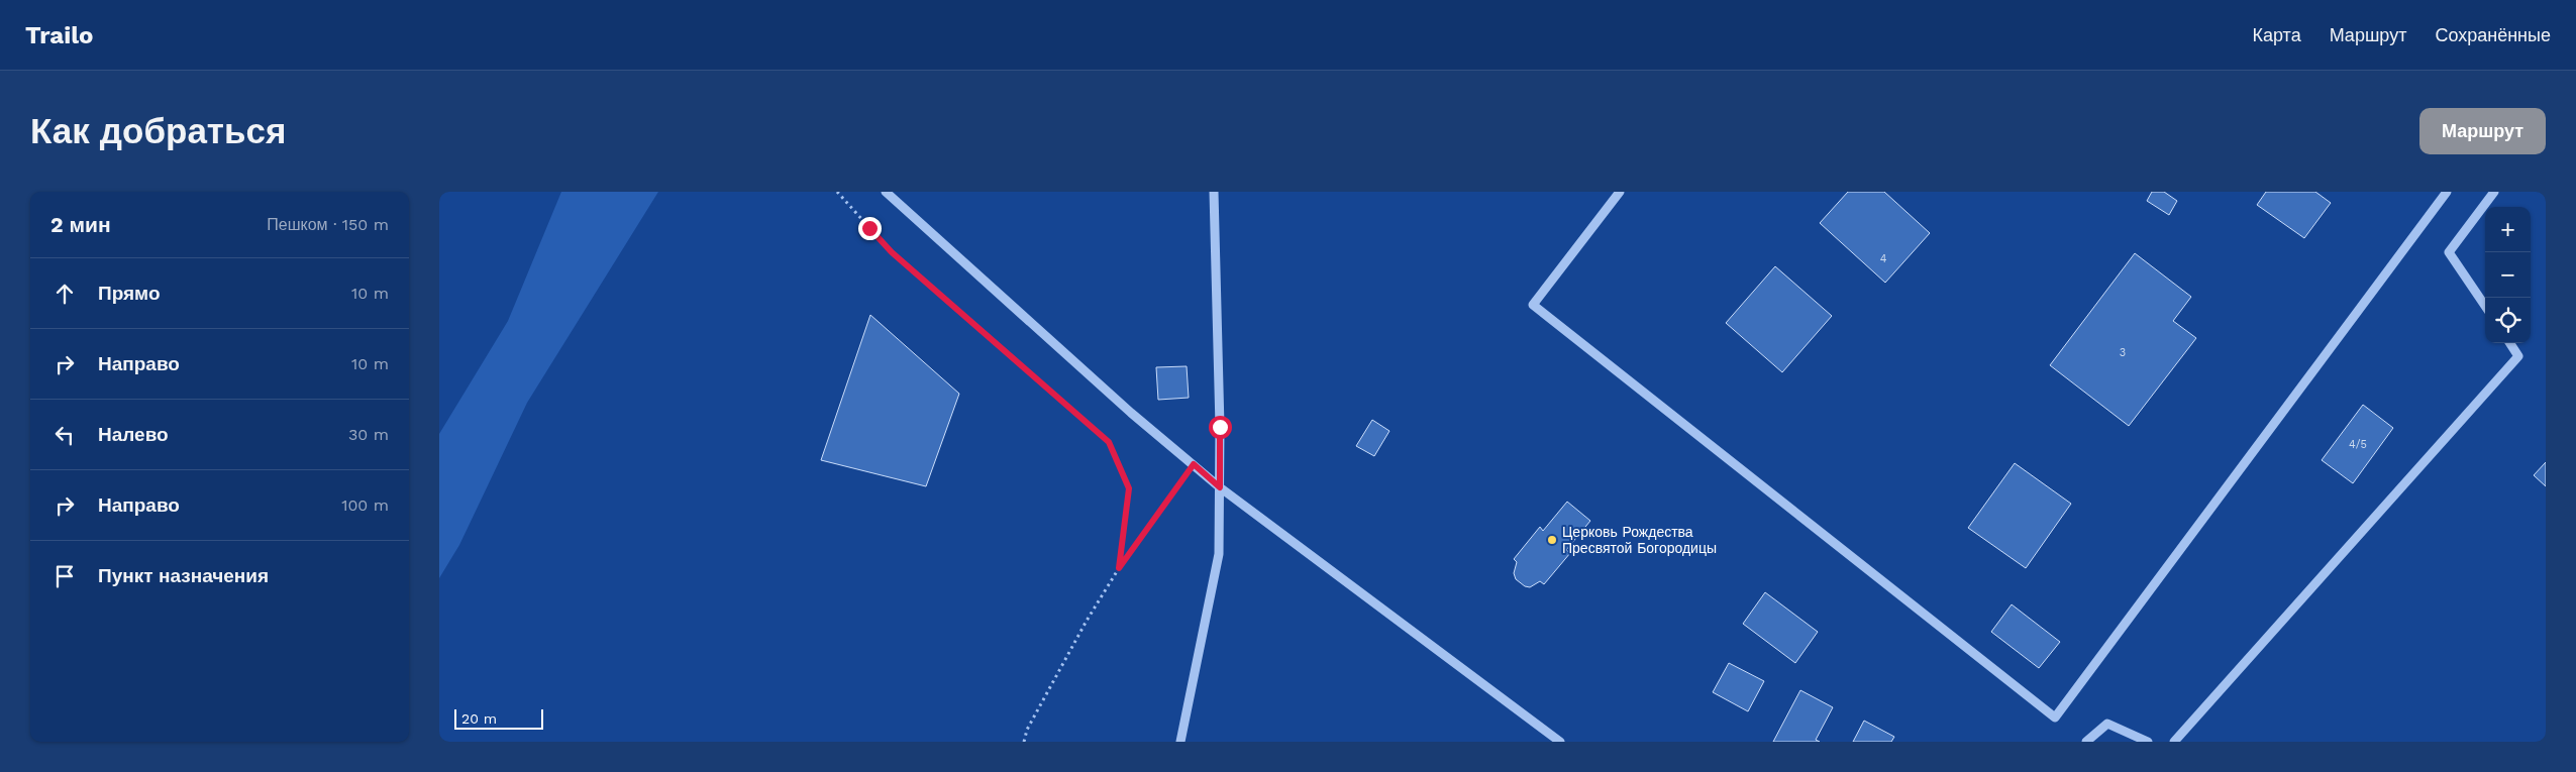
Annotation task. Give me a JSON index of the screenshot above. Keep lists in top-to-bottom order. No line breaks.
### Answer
{"places":["Церковь Рождества Пресвятой Богородицы"],"house_numbers":["4","3","4/5"],"scale_bar":"20 m","page":{"header":"Trailo","nav":["Карта","Маршрут","Сохранённые"],"buttons":"Маршрут","title":"Как добраться","heading":["2 мин","Пешком · 150 m"],"map_buttons":["+","−"],"list":[["Прямо","10 m"],["Направо","10 m"],["Налево","30 m"],["Направо","100 m"],"Пункт назначения"],"scale":"20 m"}}
